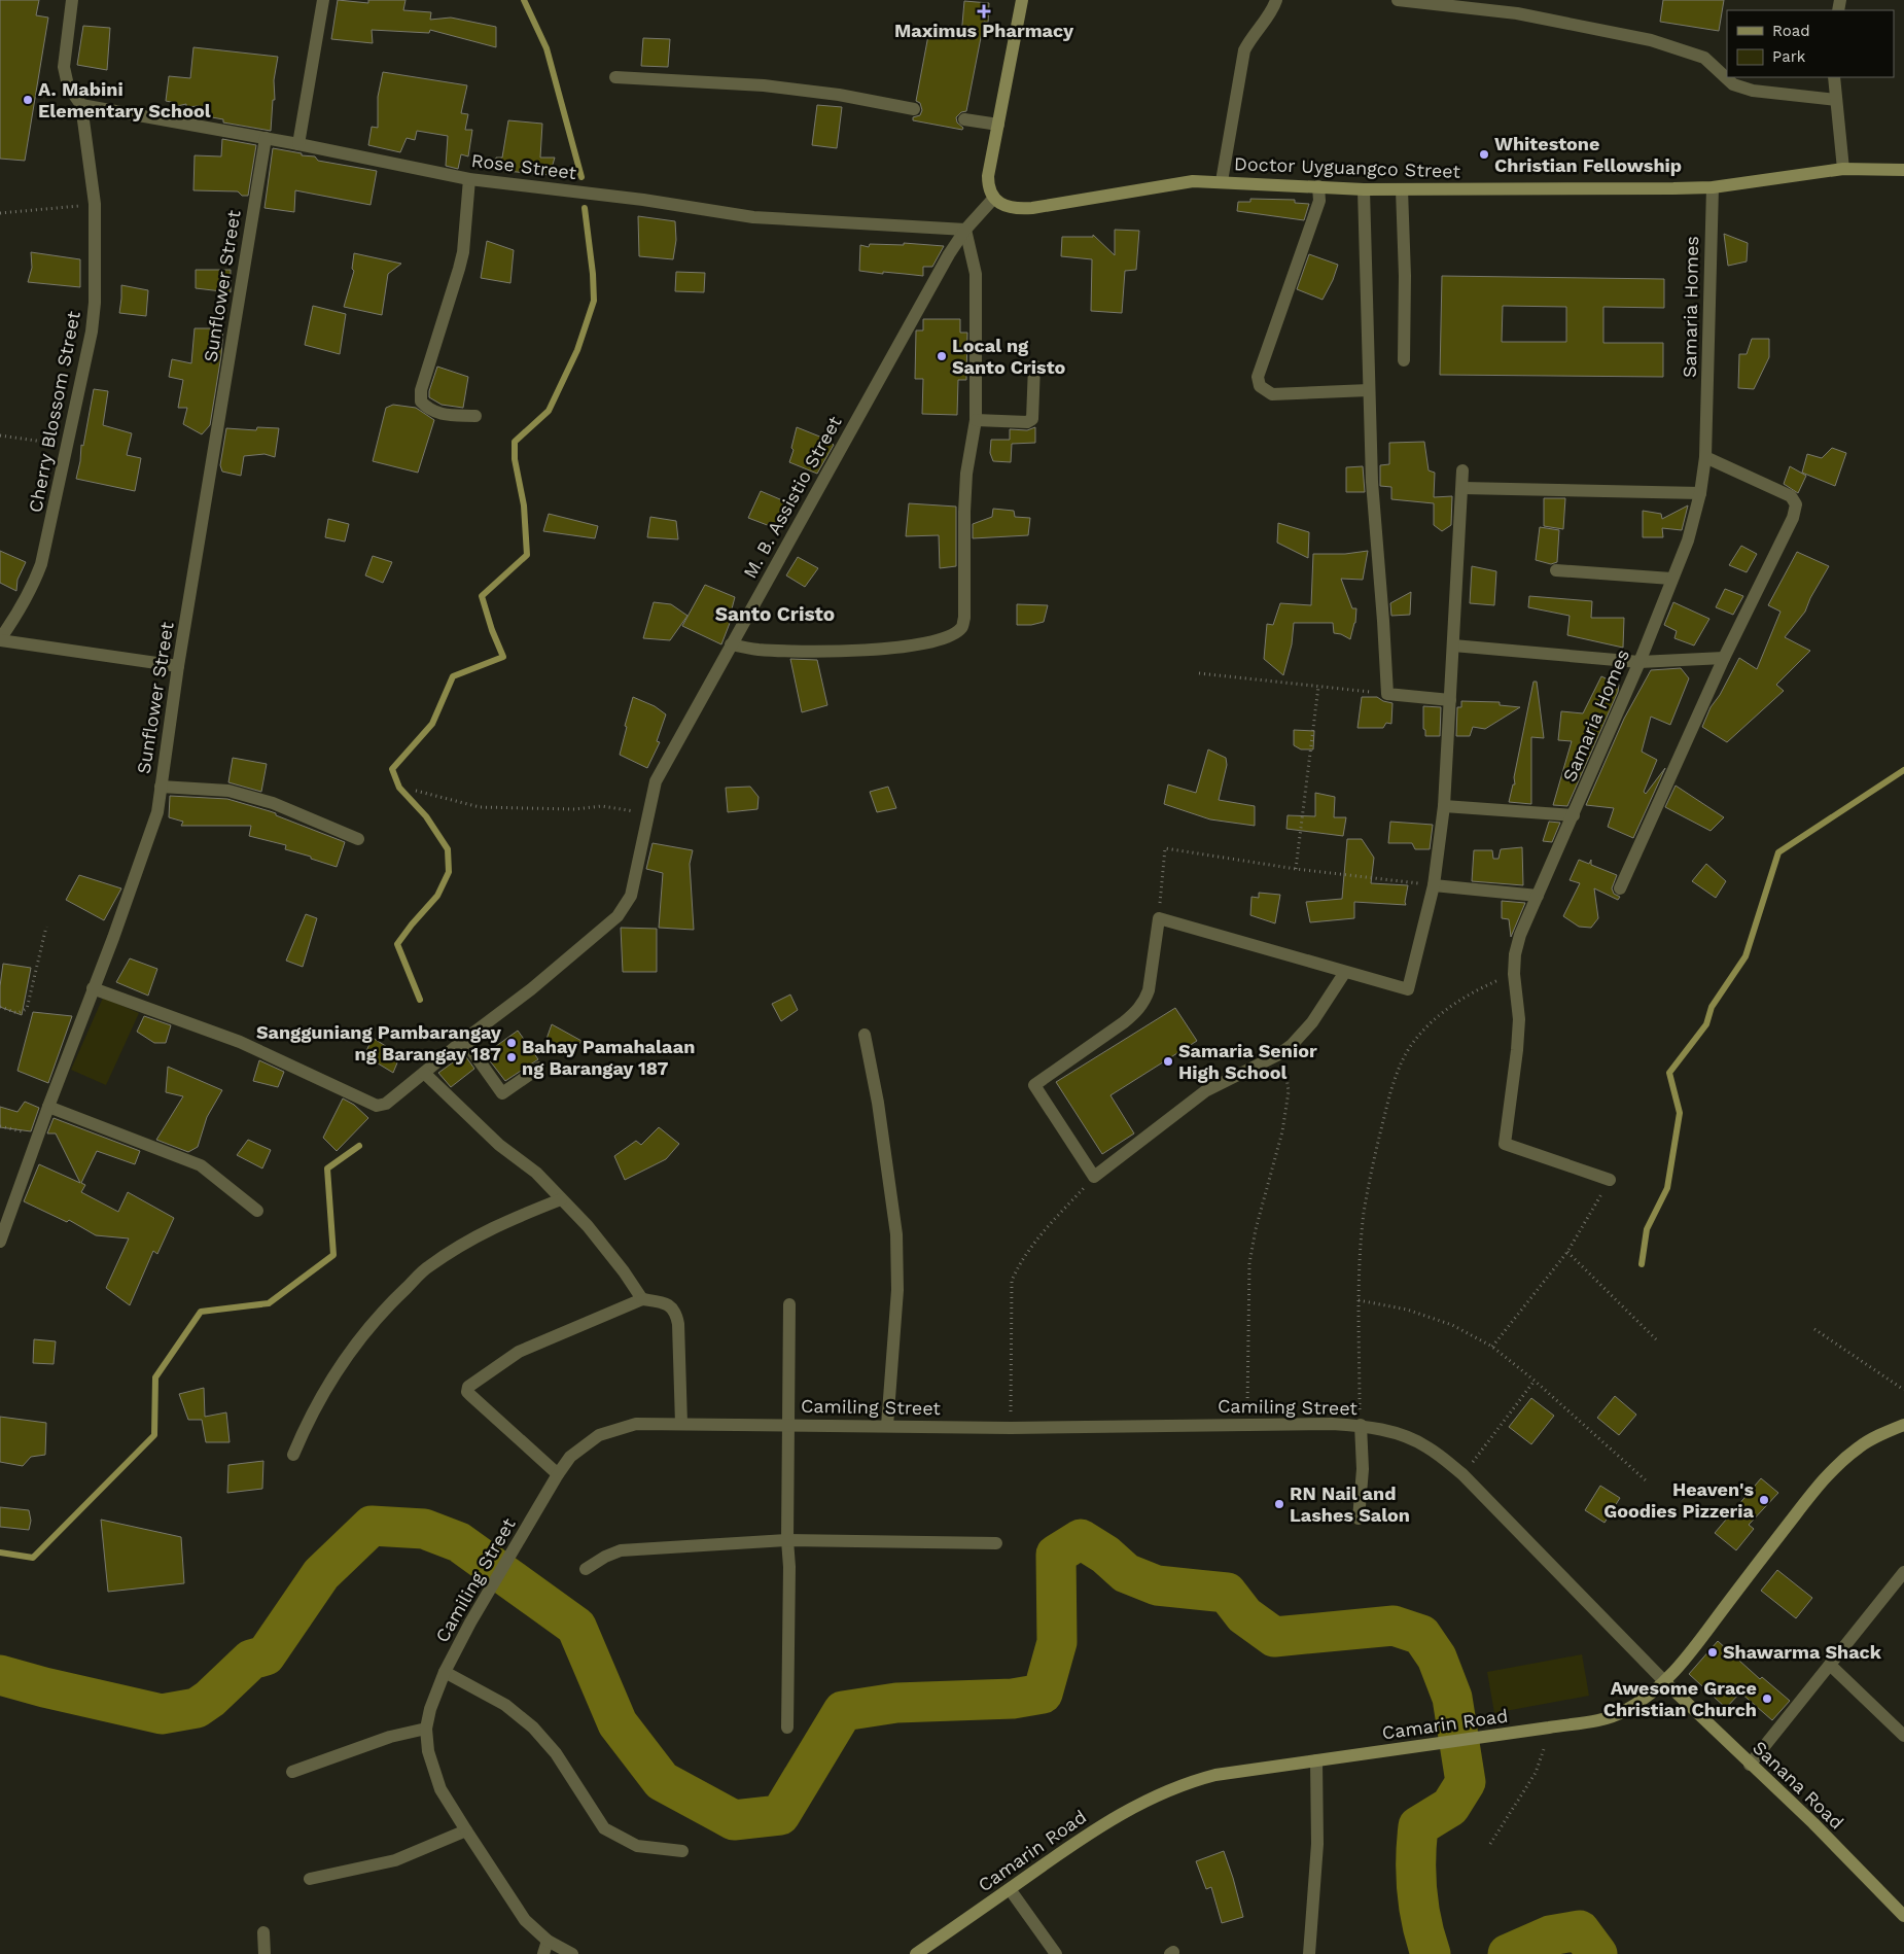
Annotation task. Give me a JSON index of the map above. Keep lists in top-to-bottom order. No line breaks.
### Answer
{"streets":{"main road":["Doctor Uyguangco Street","Camarin Road","Sanana Road"],"street":["Rose Street","Sunflower Street","Samaria Homes","Cherry Blossom Street","M. B. Assistio Street","Camiling Street"]},"crossings":[["Rose Street","Sunflower Street"],["Rose Street","Cherry Blossom Street"],["Rose Street","M. B. Assistio Street"],["Doctor Uyguangco Street","Samaria Homes"],["Doctor Uyguangco Street","M. B. Assistio Street"],["Sunflower Street","M. B. Assistio Street"],["Camiling Street","Camarin Road"],["Camiling Street","Sanana Road"],["Camarin Road","Sanana Road"]],"districts":["Santo Cristo"],"places":{"health":["Maximus Pharmacy"],"other":["A. Mabini Elementary School","Whitestone Christian Fellowship","Local ng Santo Cristo","Sangguniang Pambarangay ng Barangay 187","Bahay Pamahalaan ng Barangay 187","Samaria Senior High School","Heaven's Goodies Pizzeria","RN Nail and Lashes Salon","Shawarma Shack","Awesome Grace Christian Church"]},"legend":["Road","Park"]}
